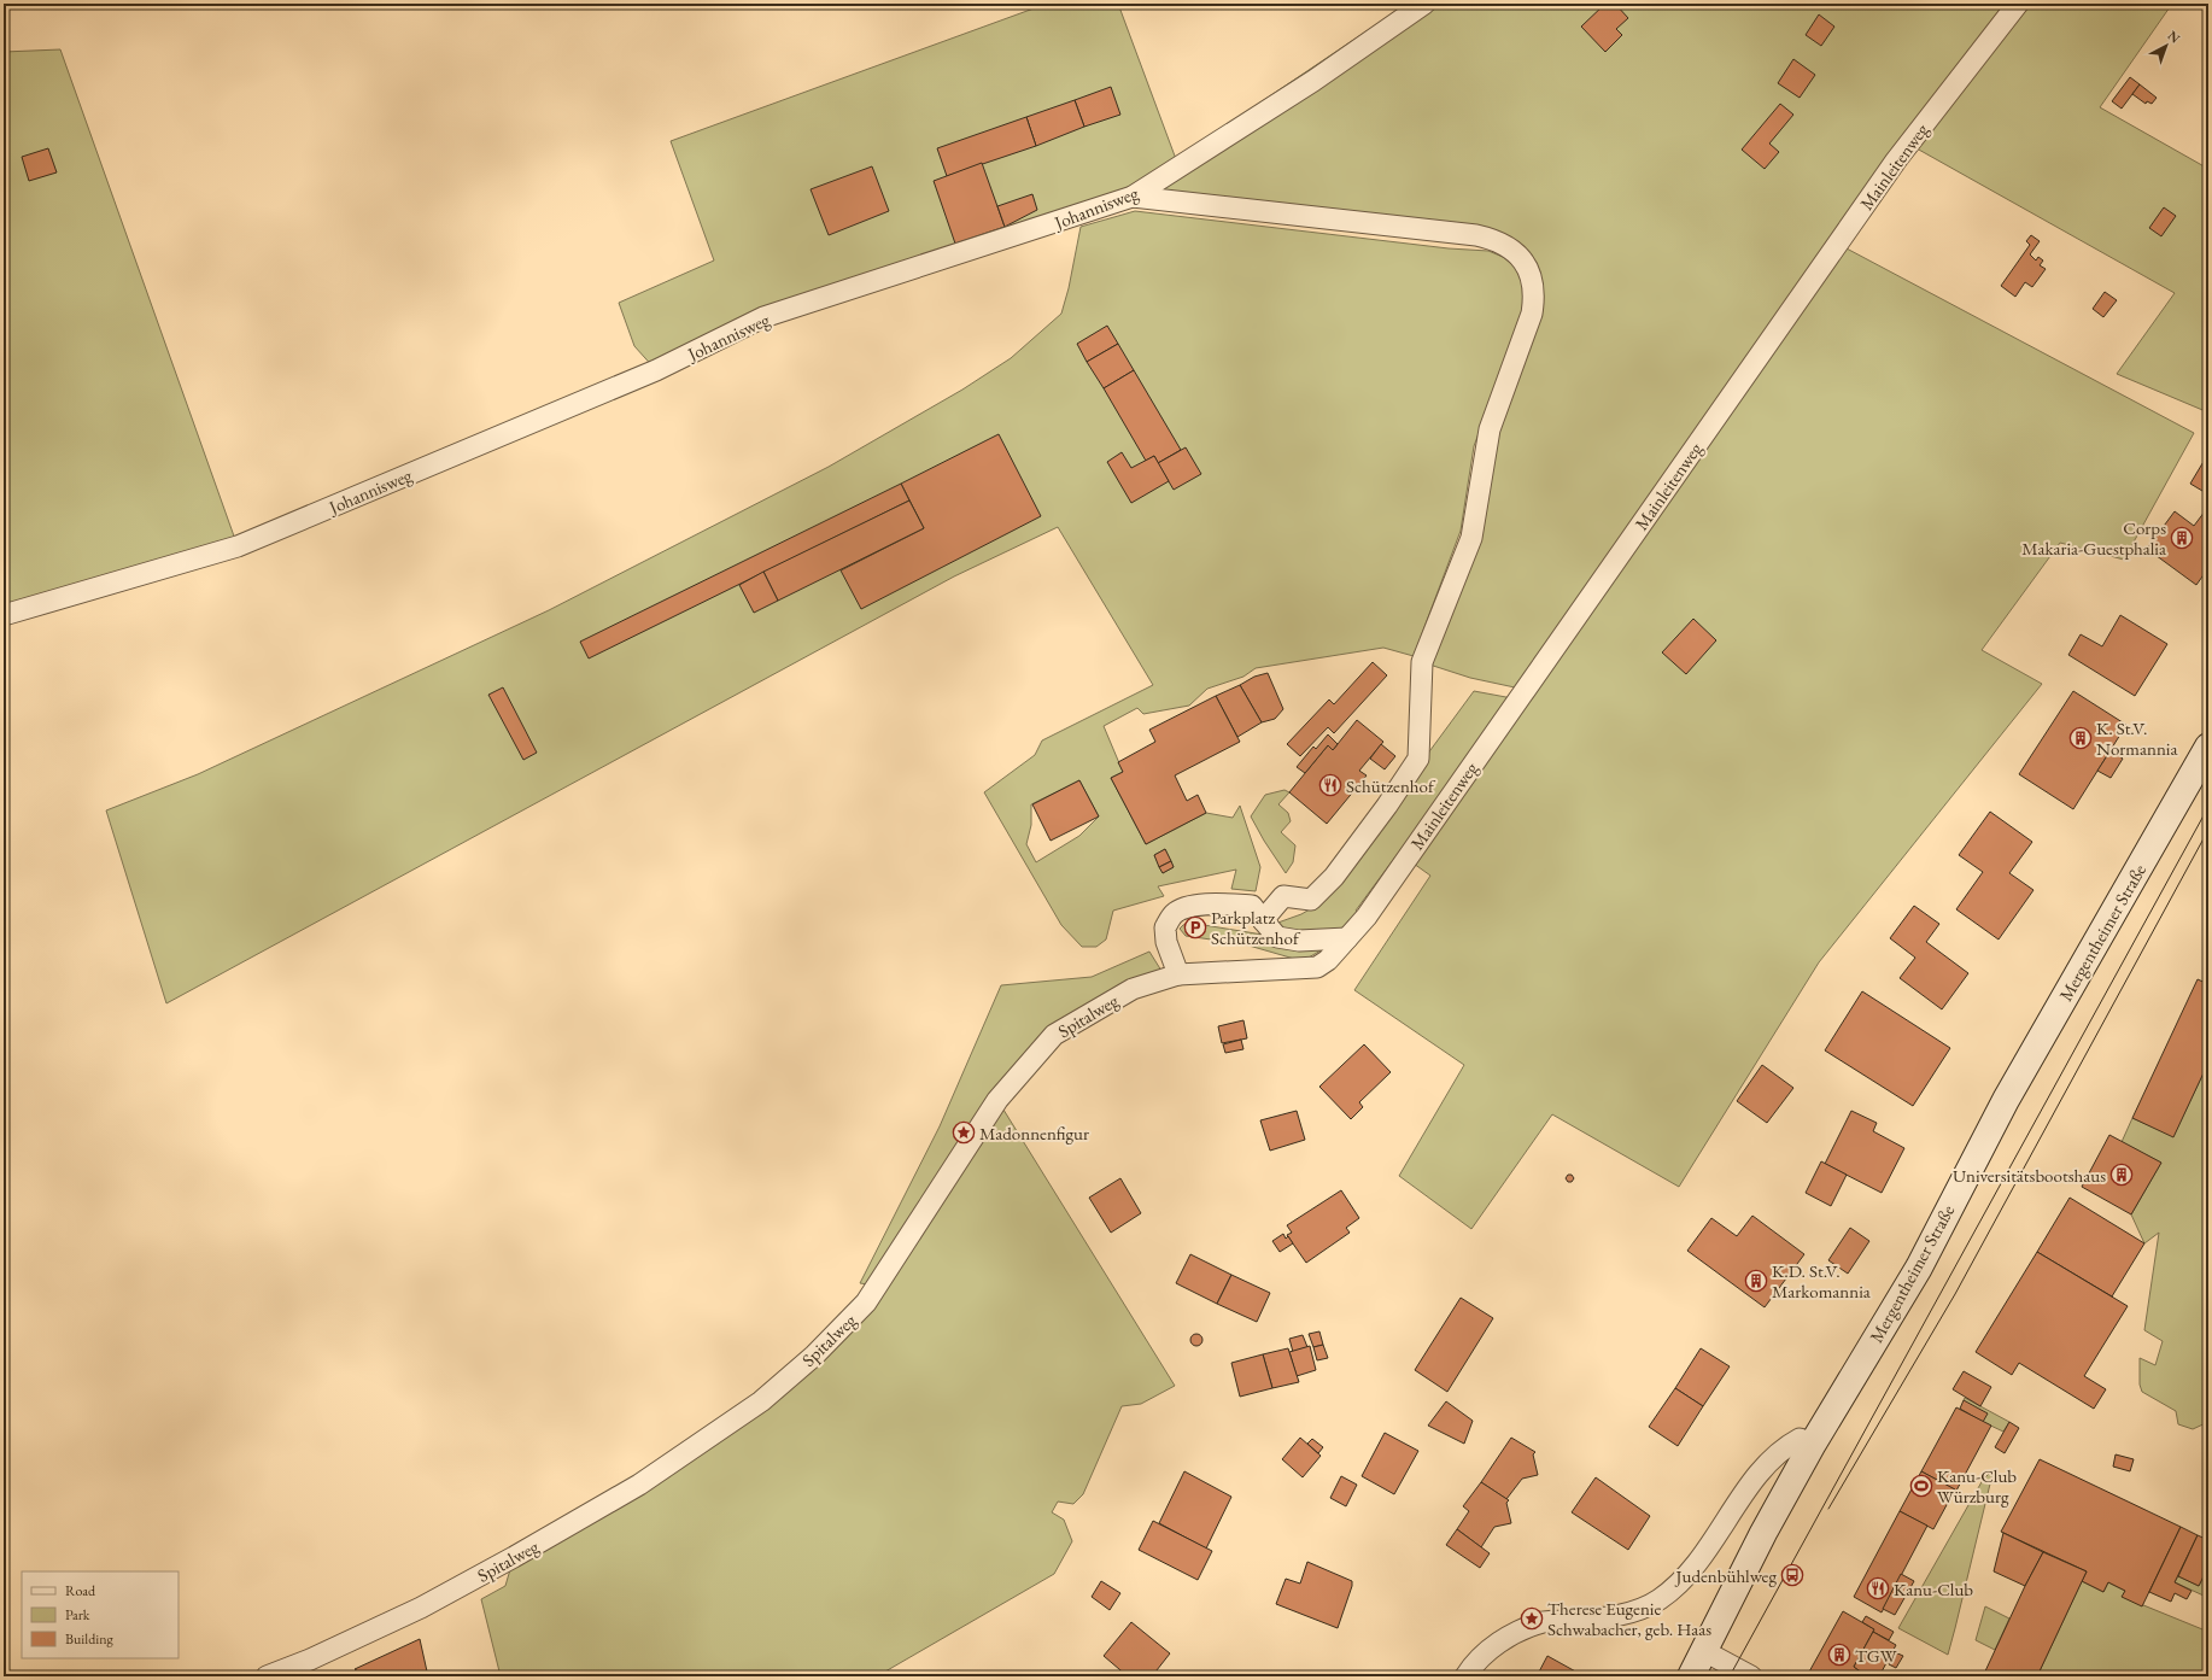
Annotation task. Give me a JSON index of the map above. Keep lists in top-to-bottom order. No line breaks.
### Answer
{"streets":{"main road":["Mergentheimer Straße"],"street":["Mainleitenweg","Johannisweg","Spitalweg"]},"crossings":[["Mainleitenweg","Spitalweg"]],"places":{"building":["Corps Makaria-Guestphalia","K. St.V. Normannia","Universitätsbootshaus","K.D. St.V. Markomannia","TGW"],"restaurant":["Schützenhof","Kanu-Club"],"parking":["Parkplatz Schützenhof"],"place":["Madonnenfigur","Therese Eugenie Schwabacher, geb. Haas"],"sports":["Kanu-Club Würzburg"],"bus stop":["Judenbühlweg"]},"legend":["Road","Park","Building"],"north":"top right"}
